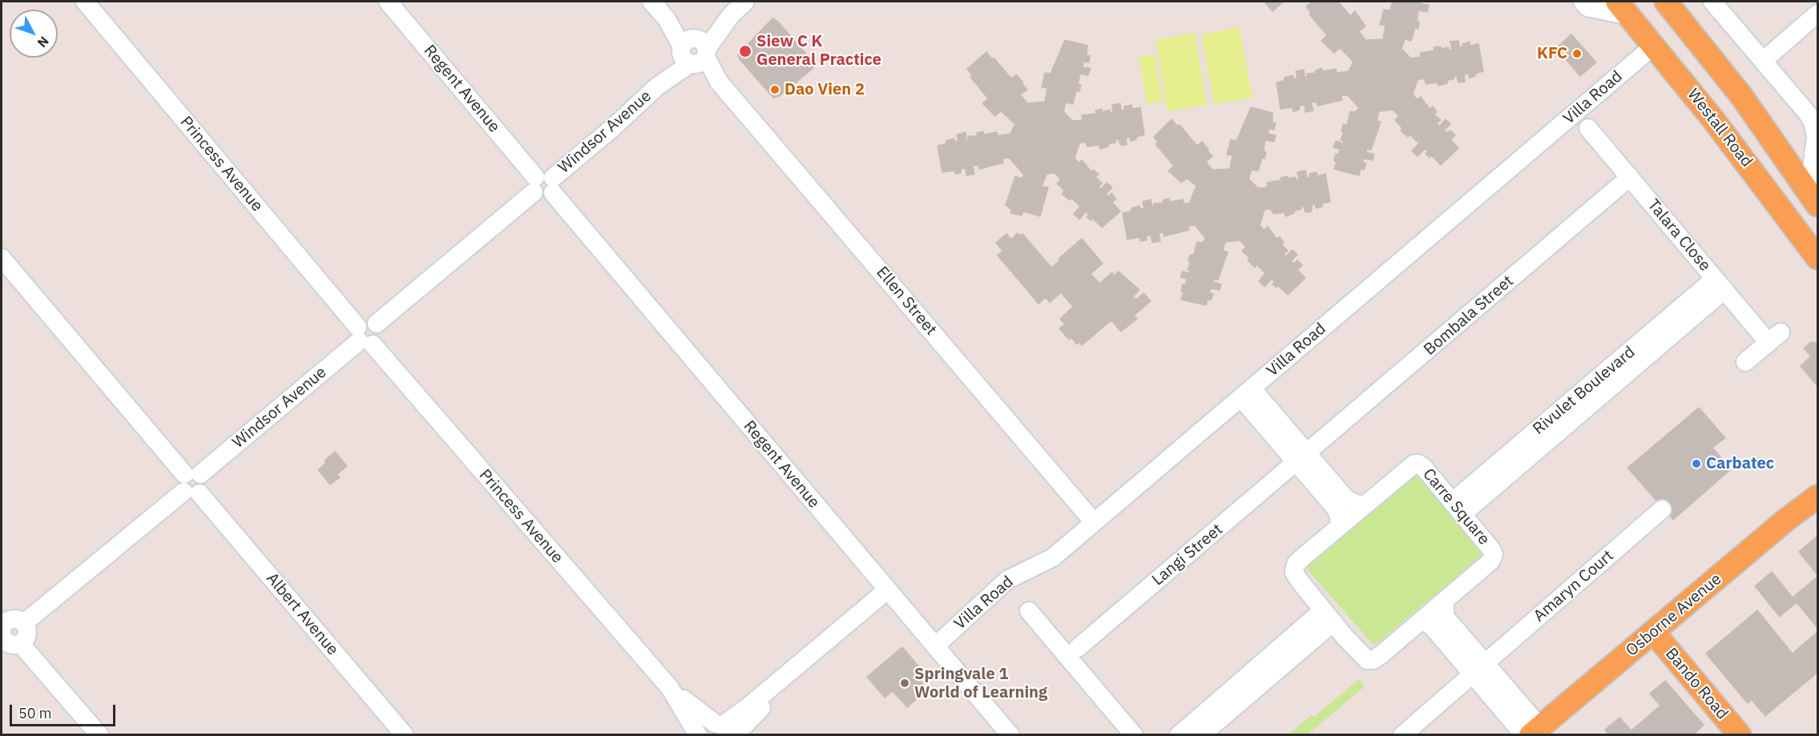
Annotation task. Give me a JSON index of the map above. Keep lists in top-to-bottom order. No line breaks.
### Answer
{"streets":{"main road":["Westall Road","Osborne Avenue","Bando Road"],"street":["Regent Avenue","Villa Road","Windsor Avenue","Princess Avenue","Talara Close","Ellen Street","Bombala Street","Rivulet Boulevard","Carre Square","Langi Street","Amaryn Court","Albert Avenue"]},"crossings":[["Regent Avenue","Villa Road"],["Regent Avenue","Windsor Avenue"],["Villa Road","Westall Road"],["Villa Road","Ellen Street"],["Windsor Avenue","Princess Avenue"],["Windsor Avenue","Ellen Street"],["Windsor Avenue","Albert Avenue"],["Talara Close","Bombala Street"],["Talara Close","Rivulet Boulevard"],["Bombala Street","Langi Street"],["Rivulet Boulevard","Carre Square"],["Osborne Avenue","Bando Road"]],"places":["Siew C K General Practice","KFC","Dao Vien 2","Carbatec","Springvale 1 World of Learning"],"scale_bar":"50 m","north":"bottom right"}
